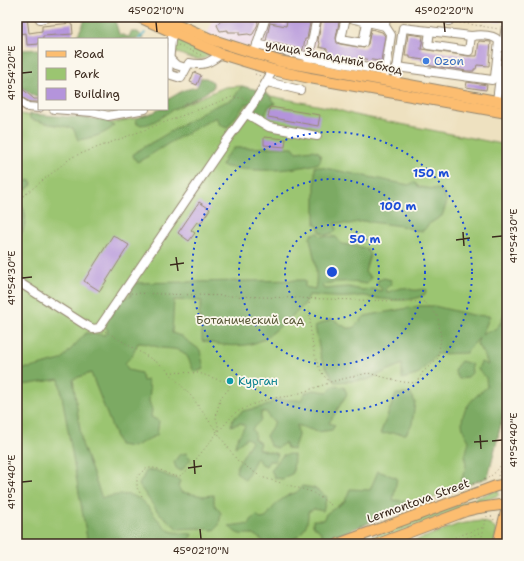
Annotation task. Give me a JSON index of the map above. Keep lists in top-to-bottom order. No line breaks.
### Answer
{"streets":{"main road":["улица Западный обход","Lermontova Street"]},"parks":["Ботанический сад"],"places":["Ozon","Курган"],"legend":["Road","Park","Building"],"coordinates":["45°02'10\"N","45°02'20\"N","41°54'20\"E","41°54'30\"E","41°54'40\"E"],"rings":["150 m","100 m","50 m"]}
